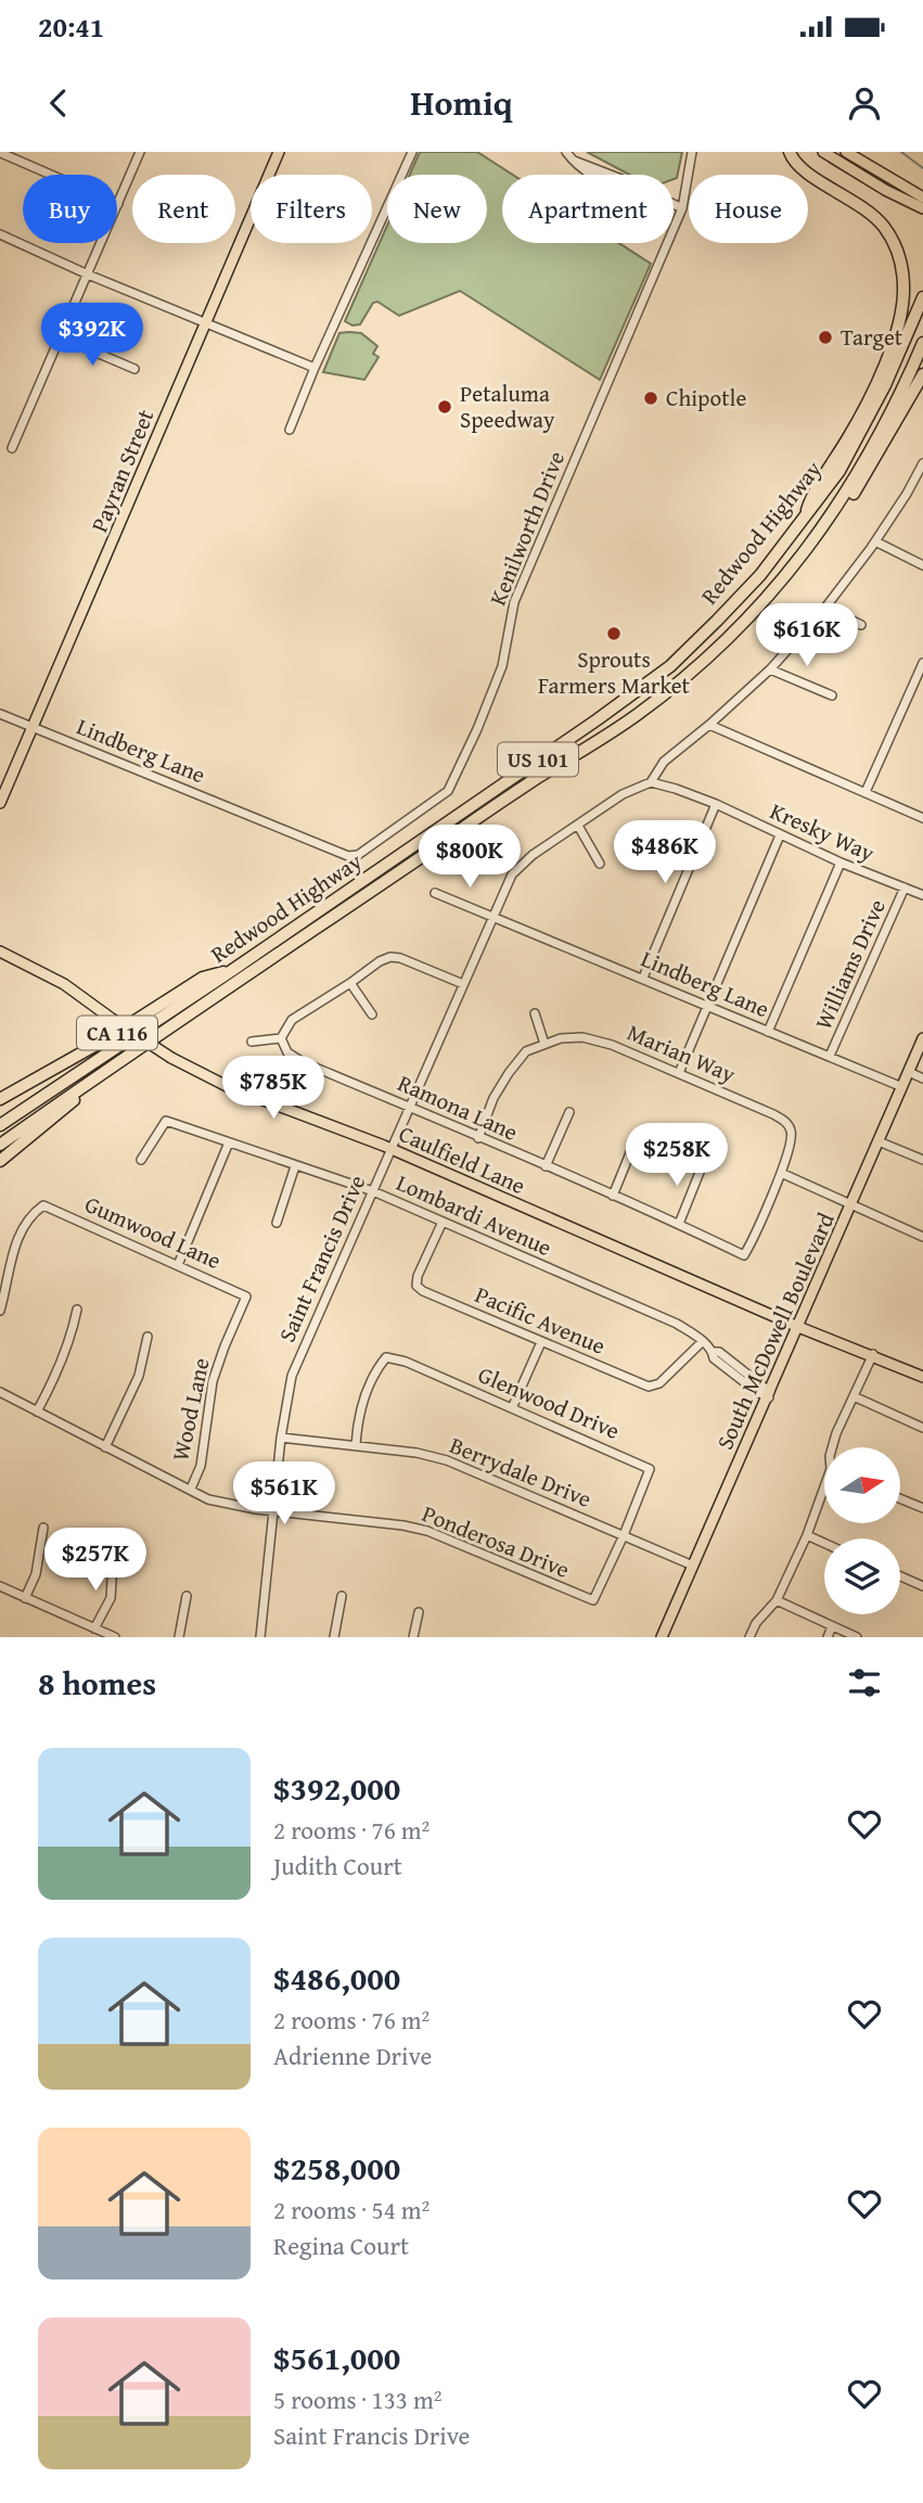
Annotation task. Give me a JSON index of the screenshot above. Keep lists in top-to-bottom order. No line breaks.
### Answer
{"streets":{"highway":["Redwood Highway","US 101","CA 116"],"main road":["Payran Street","Caulfield Lane","South McDowell Boulevard"],"street":["Kenilworth Drive","Lindberg Lane","Kresky Way","Williams Drive","Marian Way","Ramona Lane","Lombardi Avenue","Gumwood Lane","Saint Francis Drive","Pacific Avenue","Glenwood Drive","Wood Lane","Berrydale Drive","Ponderosa Drive"]},"crossings":[["Payran Street","Lindberg Lane"],["Kenilworth Drive","Lindberg Lane"],["Redwood Highway","CA 116"],["Lindberg Lane","Williams Drive"],["Lindberg Lane","Saint Francis Drive"],["Lindberg Lane","South McDowell Boulevard"],["Kresky Way","Williams Drive"],["Marian Way","Ramona Lane"],["Ramona Lane","Saint Francis Drive"],["Caulfield Lane","Saint Francis Drive"],["Caulfield Lane","South McDowell Boulevard"],["Lombardi Avenue","Saint Francis Drive"],["Lombardi Avenue","Pacific Avenue"],["Lombardi Avenue","South McDowell Boulevard"],["Gumwood Lane","Wood Lane"],["Saint Francis Drive","Berrydale Drive"],["Saint Francis Drive","Ponderosa Drive"],["South McDowell Boulevard","Berrydale Drive"],["Glenwood Drive","Berrydale Drive"],["Glenwood Drive","Ponderosa Drive"],["Wood Lane","Ponderosa Drive"]],"places":["Target","Chipotle","Petaluma Speedway","Sprouts Farmers Market"],"north":"right","page":{"status":"20:41","header":"Homiq","chip":["Buy","Rent","Filters","New","Apartment","House"],"price":["$392K","$616K","$486K","$800K","$785K","$258K","$561K","$257K"],"heading":"8 homes","list":[{"name":"$392,000","note":"2 rooms · 76 m² · Judith Court"},{"name":"$486,000","note":"2 rooms · 76 m² · Adrienne Drive"},{"name":"$258,000","note":"2 rooms · 54 m² · Regina Court"},{"name":"$561,000","note":"5 rooms · 133 m² · Saint Francis Drive"}]}}
